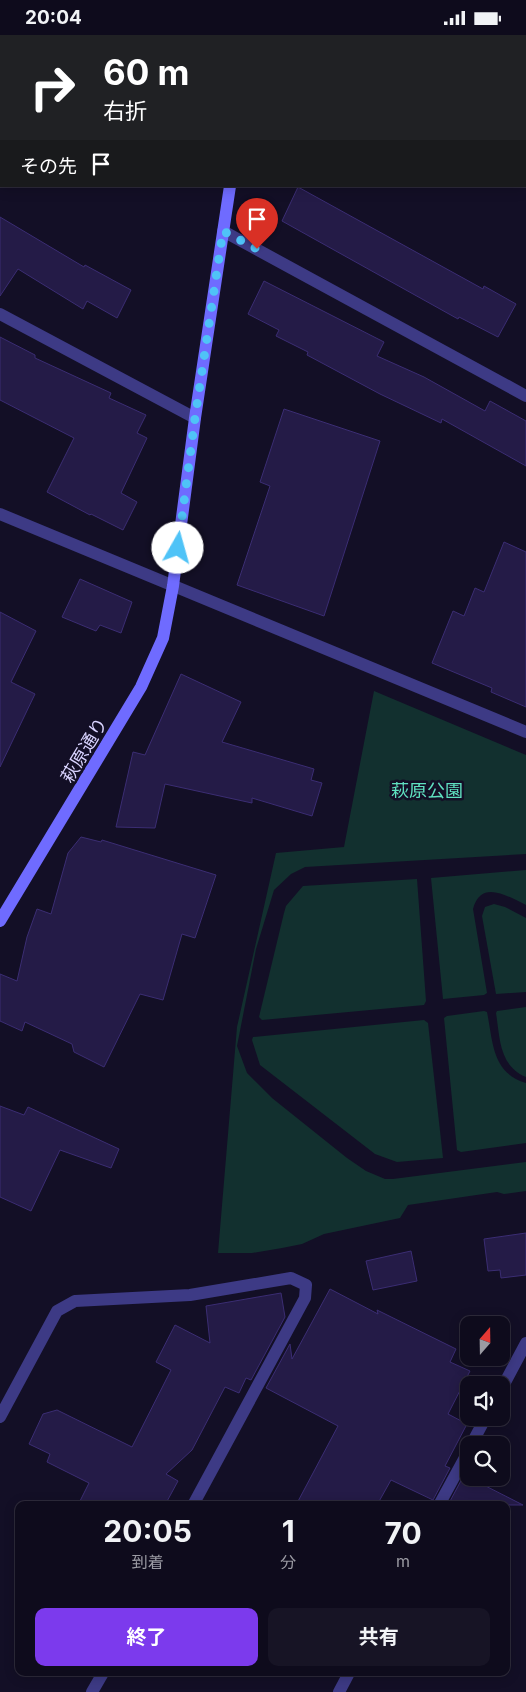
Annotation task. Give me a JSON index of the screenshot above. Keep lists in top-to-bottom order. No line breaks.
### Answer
{"streets":{"street":["萩原通り"]},"parks":["萩原公園"],"north":"top","page":{"status":"20:04","turn":["60 m","右折"],"then":"その先","eta":["20:05","到着","1","分","70","m"],"buttons":["終了","共有"]}}
